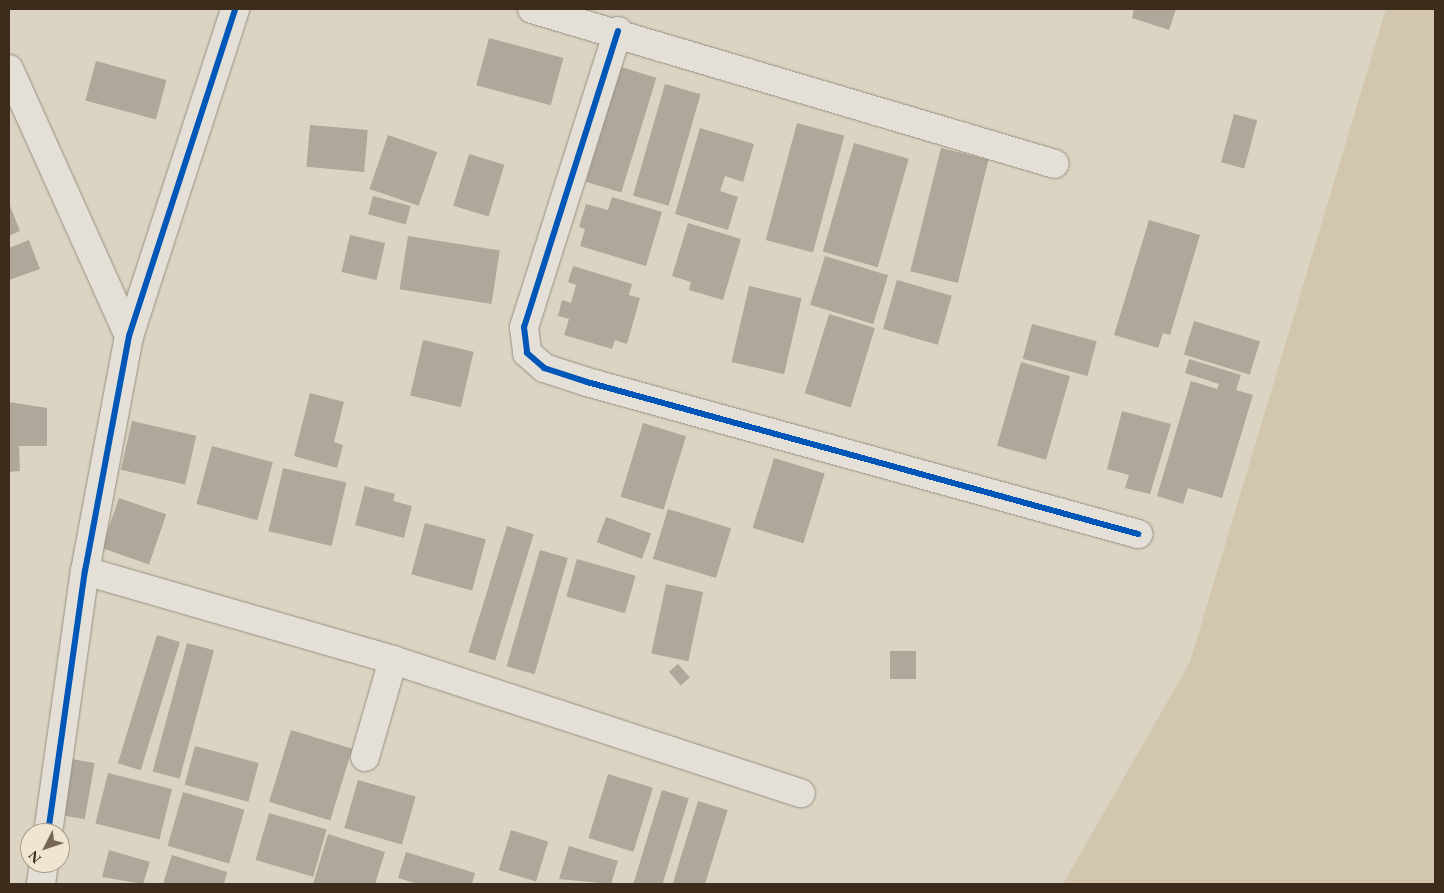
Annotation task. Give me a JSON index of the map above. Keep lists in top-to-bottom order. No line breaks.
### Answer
{"north":"bottom left"}
